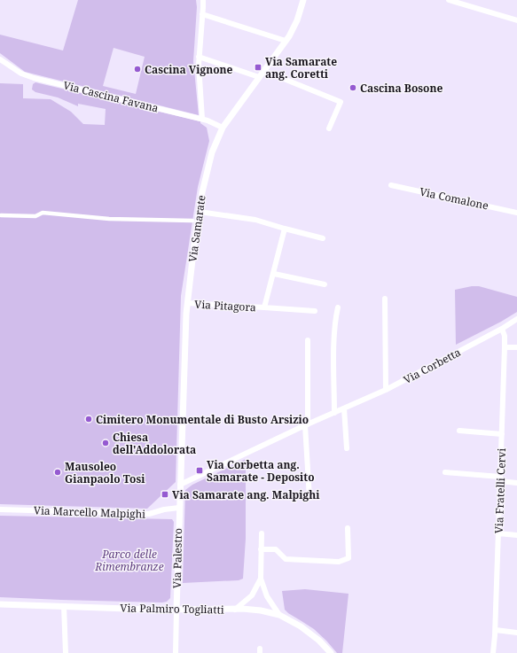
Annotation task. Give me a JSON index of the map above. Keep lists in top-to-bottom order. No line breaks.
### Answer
{"streets":{"street":["Via Cascina Favana","Via Comalone","Via Samarate","Via Pitagora","Via Corbetta","Via Fratelli Cervi","Via Marcello Malpighi","Via Palestro","Via Palmiro Togliatti"]},"crossings":[["Via Cascina Favana","Via Samarate"],["Via Samarate","Via Pitagora"],["Via Samarate","Via Corbetta"],["Via Samarate","Via Palestro"],["Via Corbetta","Via Fratelli Cervi"],["Via Corbetta","Via Palestro"],["Via Marcello Malpighi","Via Palestro"],["Via Palestro","Via Palmiro Togliatti"]],"parks":["Parco delle Rimembranze"],"places":{"transit":["Via Samarate ang. Coretti","Via Corbetta ang. Samarate - Deposito","Via Samarate ang. Malpighi"],"other":["Cascina Vignone","Cascina Bosone","Cimitero Monumentale di Busto Arsizio","Chiesa dell'Addolorata","Mausoleo Gianpaolo Tosi"]}}
